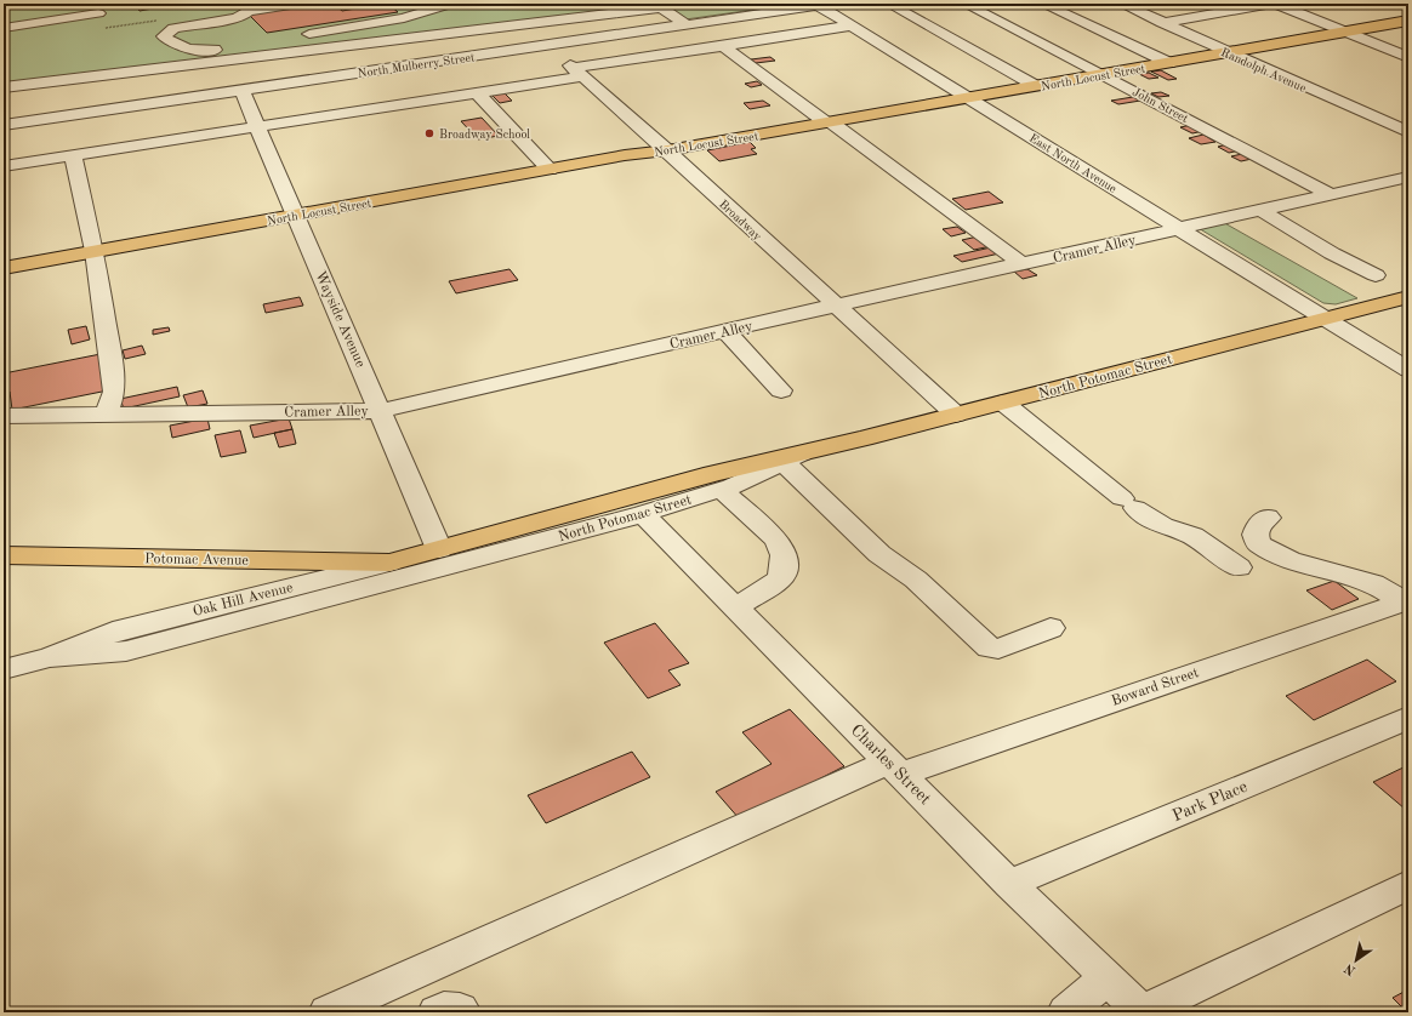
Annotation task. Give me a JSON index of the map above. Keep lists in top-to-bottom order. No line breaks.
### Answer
{"streets":{"main road":["North Locust Street","North Potomac Street","Potomac Avenue","Oak Hill Avenue"],"street":["North Mulberry Street","Randolph Avenue","John Street","East North Avenue","Broadway","Cramer Alley","Wayside Avenue","Boward Street","Charles Street","Park Place"]},"crossings":[["North Mulberry Street","East North Avenue"],["North Mulberry Street","Broadway"],["North Mulberry Street","Wayside Avenue"],["Randolph Avenue","North Locust Street"],["North Locust Street","John Street"],["North Locust Street","East North Avenue"],["North Locust Street","Broadway"],["North Locust Street","Wayside Avenue"],["John Street","Cramer Alley"],["East North Avenue","Cramer Alley"],["East North Avenue","North Potomac Street"],["Broadway","Cramer Alley"],["Broadway","North Potomac Street"],["Cramer Alley","Wayside Avenue"],["Wayside Avenue","North Potomac Street"],["Wayside Avenue","Oak Hill Avenue"],["North Potomac Street","Oak Hill Avenue"],["North Potomac Street","Charles Street"],["Potomac Avenue","Oak Hill Avenue"],["Boward Street","Charles Street"],["Charles Street","Park Place"]],"places":["Broadway School"],"north":"bottom left"}
